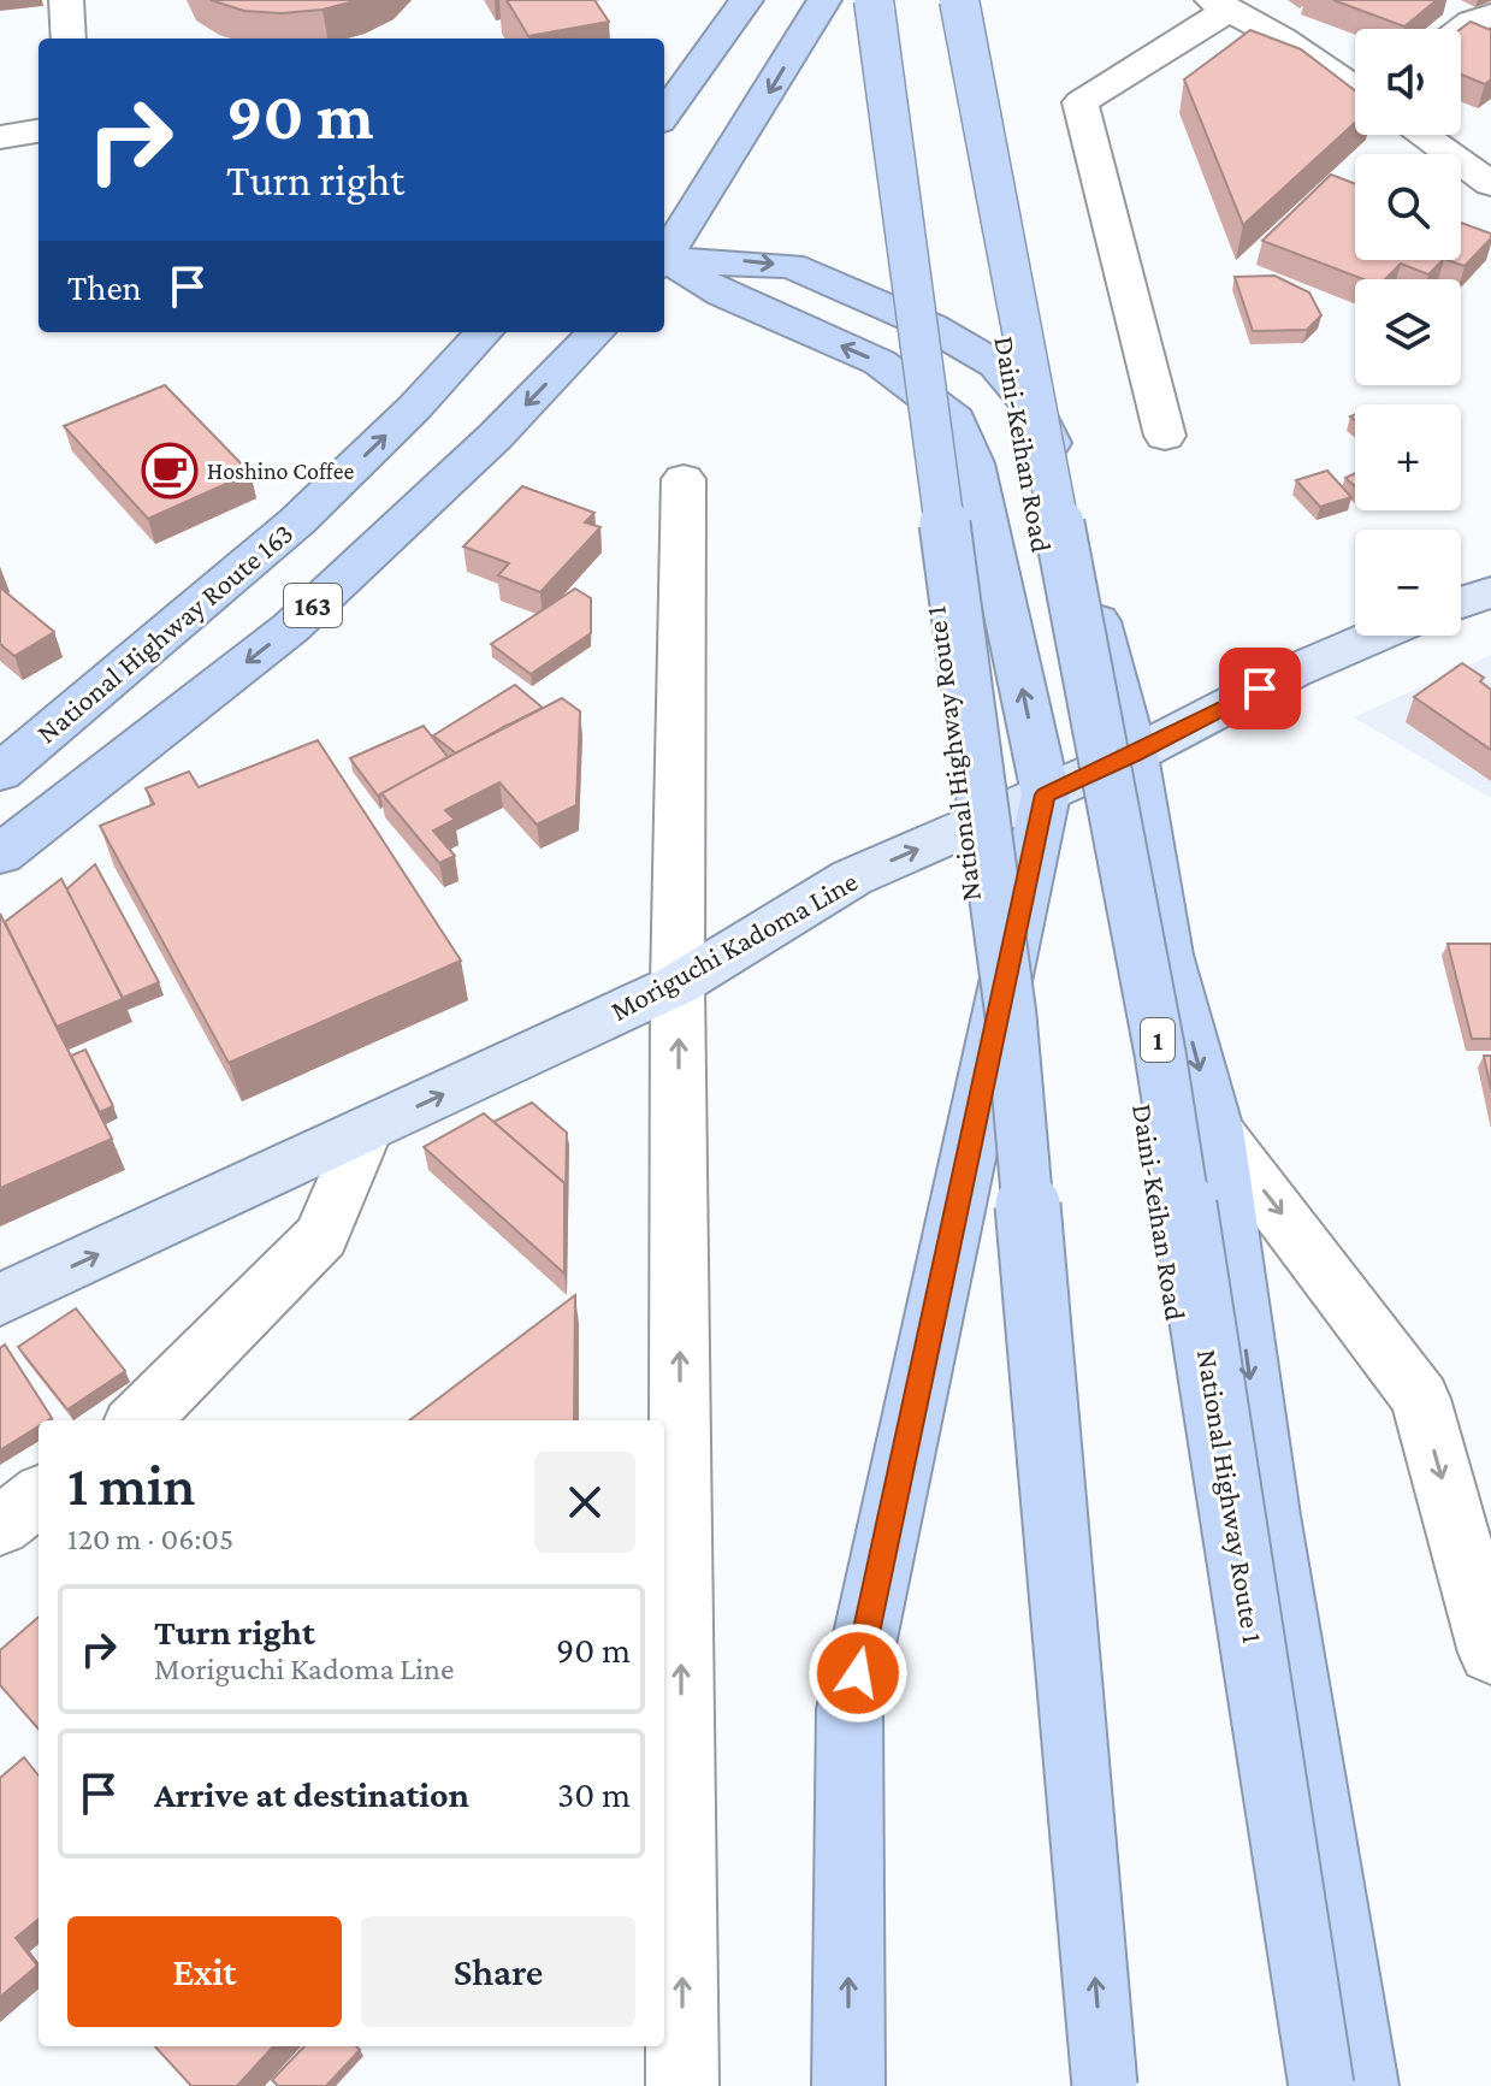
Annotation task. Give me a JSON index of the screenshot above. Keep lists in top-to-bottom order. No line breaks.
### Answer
{"streets":{"highway":["Daini-Keihan Road","163","National Highway Route 163","National Highway Route 1","1"],"main road":["Moriguchi Kadoma Line"]},"one_way":["Moriguchi Kadoma Line"],"places":{"cafe":["Hoshino Coffee"]},"page":{"map_buttons":["+","−"],"turn":["90 m","Turn right"],"then":"Then","heading":["1 min","120 m · 06:05"],"list":[{"name":"Turn right","note":"Moriguchi Kadoma Line","value":"90 m"},{"name":"Arrive at destination","value":"30 m"}],"buttons":["Exit","Share"]}}
